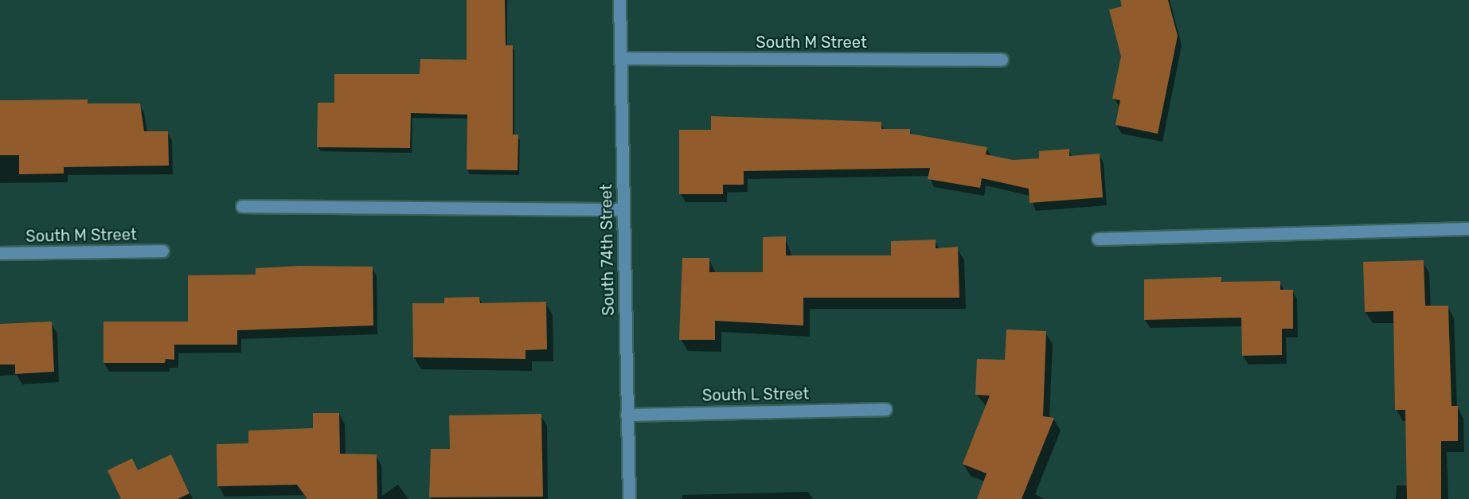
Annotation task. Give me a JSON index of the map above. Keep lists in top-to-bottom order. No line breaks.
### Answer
{"streets":{"street":["South M Street","South 74th Street","South L Street"]},"crossings":[["South M Street","South 74th Street"],["South 74th Street","South L Street"]]}
